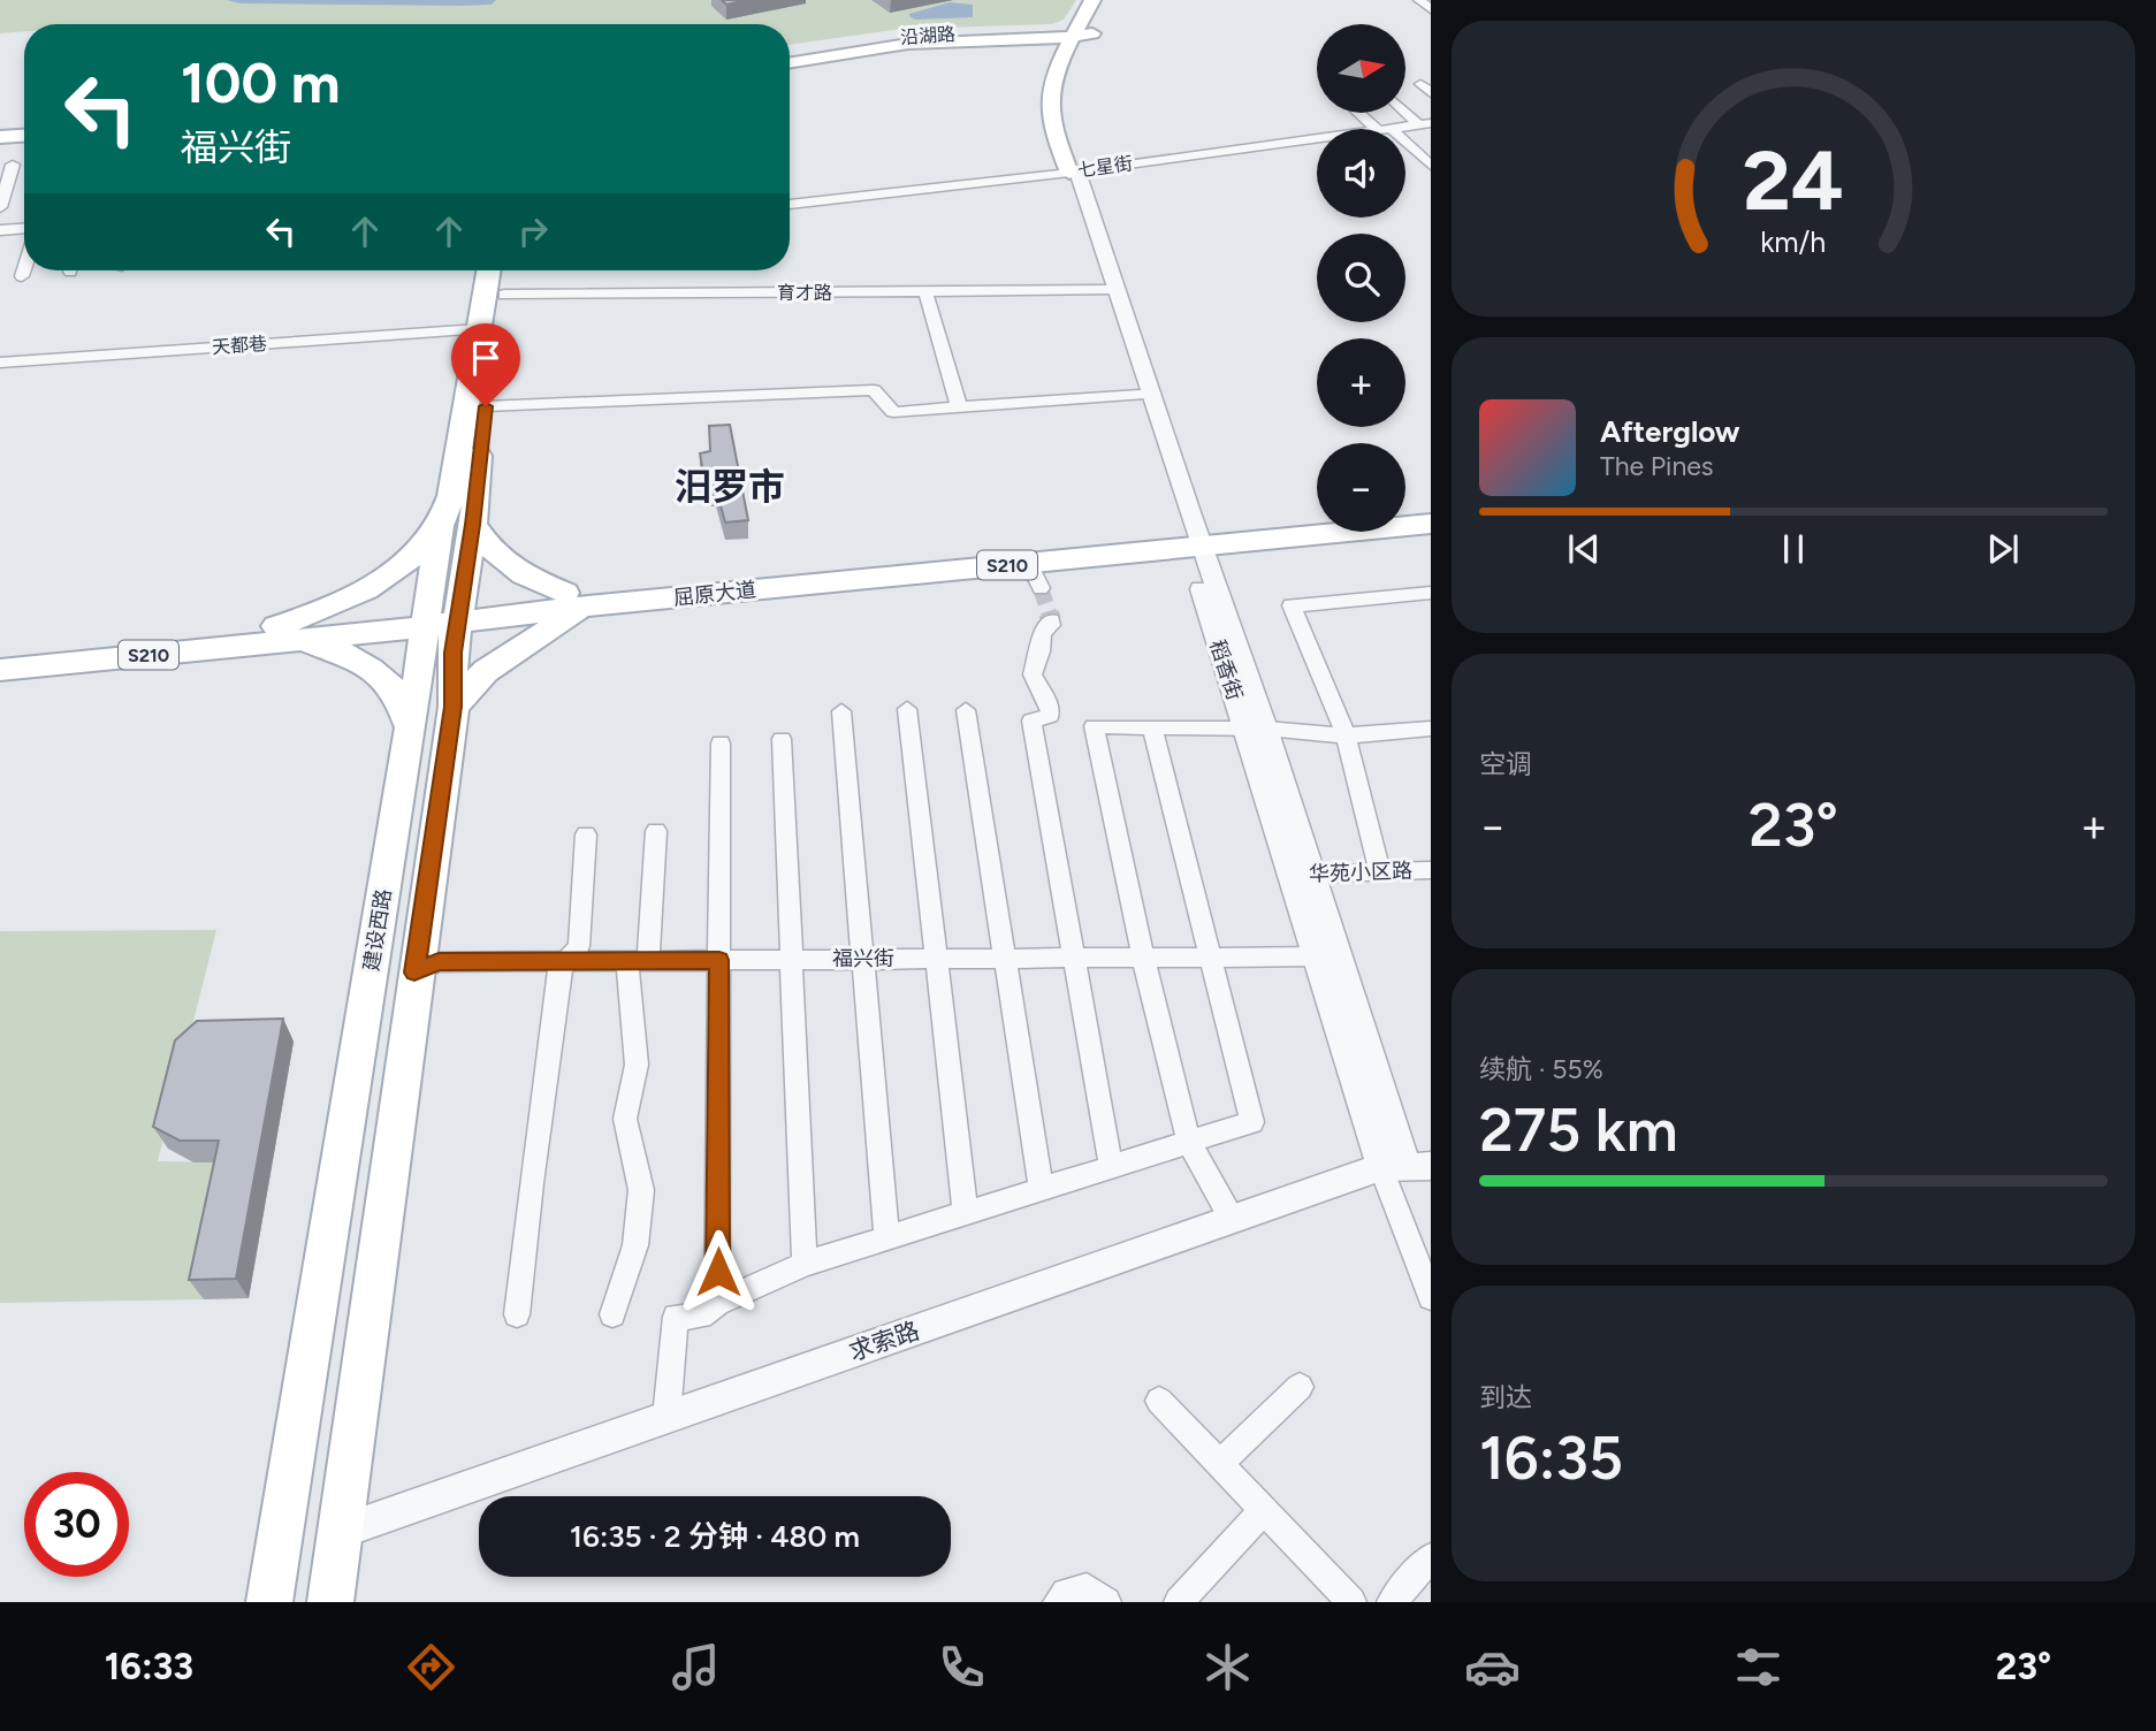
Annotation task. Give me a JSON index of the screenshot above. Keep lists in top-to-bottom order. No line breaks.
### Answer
{"streets":{"main road":["沿湖路","S210","屈原大道","建设西路"],"street":["七星街","育才路","天都巷","稻香街","华苑小区路","福兴街","求索路"]},"crossings":[["七星街","稻香街"],["育才路","稻香街"],["育才路","建设西路"],["天都巷","建设西路"],["屈原大道","稻香街"],["屈原大道","建设西路"],["稻香街","华苑小区路"],["稻香街","福兴街"],["稻香街","求索路"],["建设西路","福兴街"],["建设西路","求索路"]],"districts":["汨罗市"],"north":"right","page":{"map_buttons":["+","−"],"turn":["100 m","福兴街"],"song":["Afterglow","The Pines"],"tile":["空调",["续航 · 55%","275 km"],["到达","16:35"]],"heat":["−","23°","+"],"limit":"30","trip":"16:35 · 2 分钟 · 480 m","tabs":["16:33","23°"],"gauge":["24","km/h"]}}
